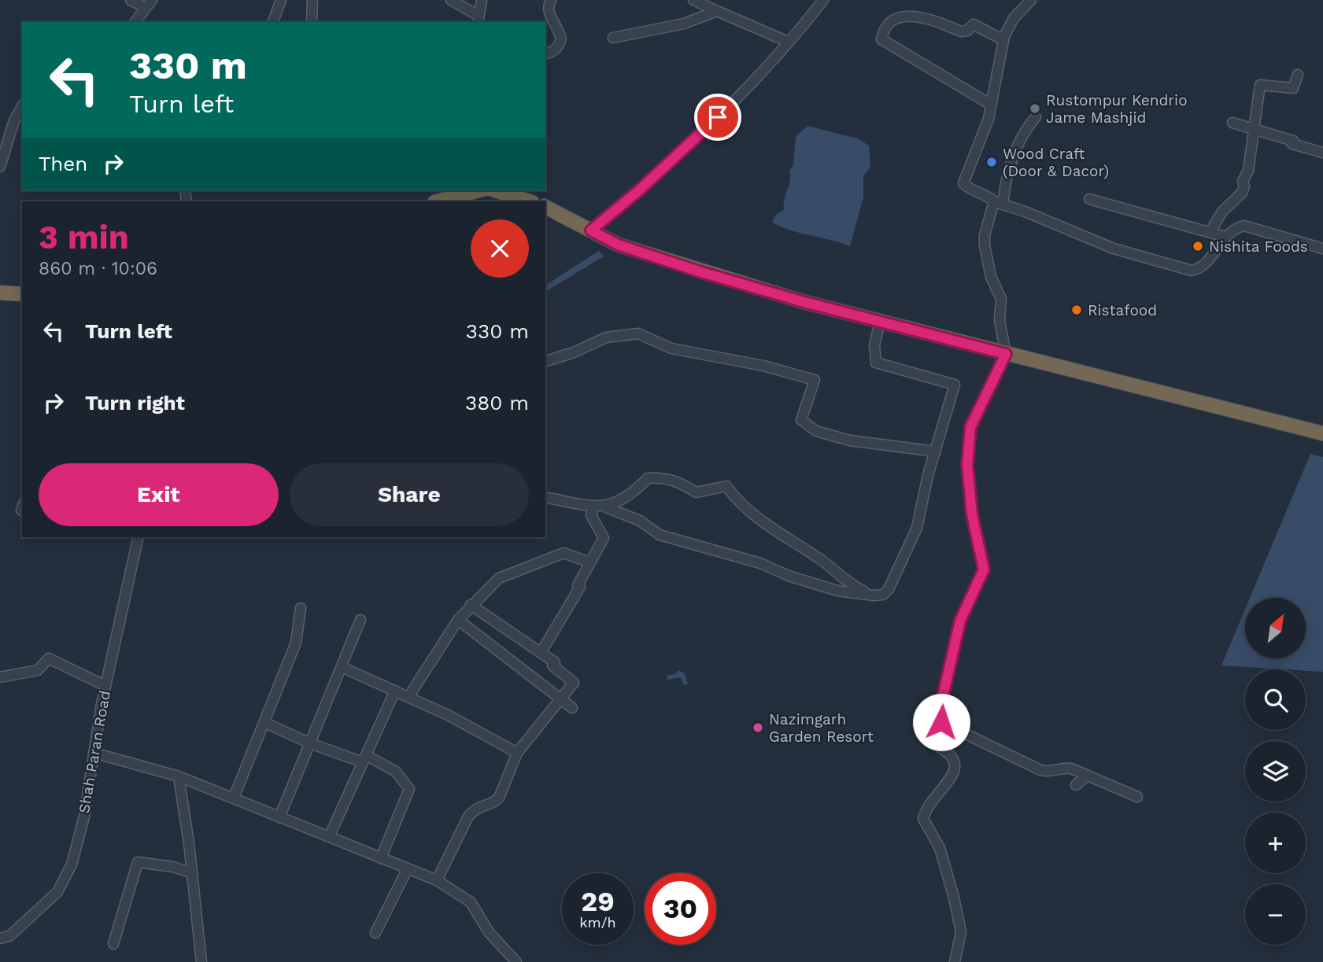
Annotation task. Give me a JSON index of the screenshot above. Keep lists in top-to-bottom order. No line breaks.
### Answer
{"streets":{"street":["Shah Paran Road"]},"places":["Rustompur Kendrio Jame Mashjid","Wood Craft (Door & Dacor)","Nishita Foods","Ristafood","Nazimgarh Garden Resort"],"north":"top right","page":{"turn":["330 m","Turn left"],"then":"Then","heading":["3 min","860 m · 10:06"],"list":[{"name":"Turn left","value":"330 m"},{"name":"Turn right","value":"380 m"}],"buttons":["Exit","Share"],"map_buttons":["+","−"],"speed":"29 km/h","limit":"30"}}
